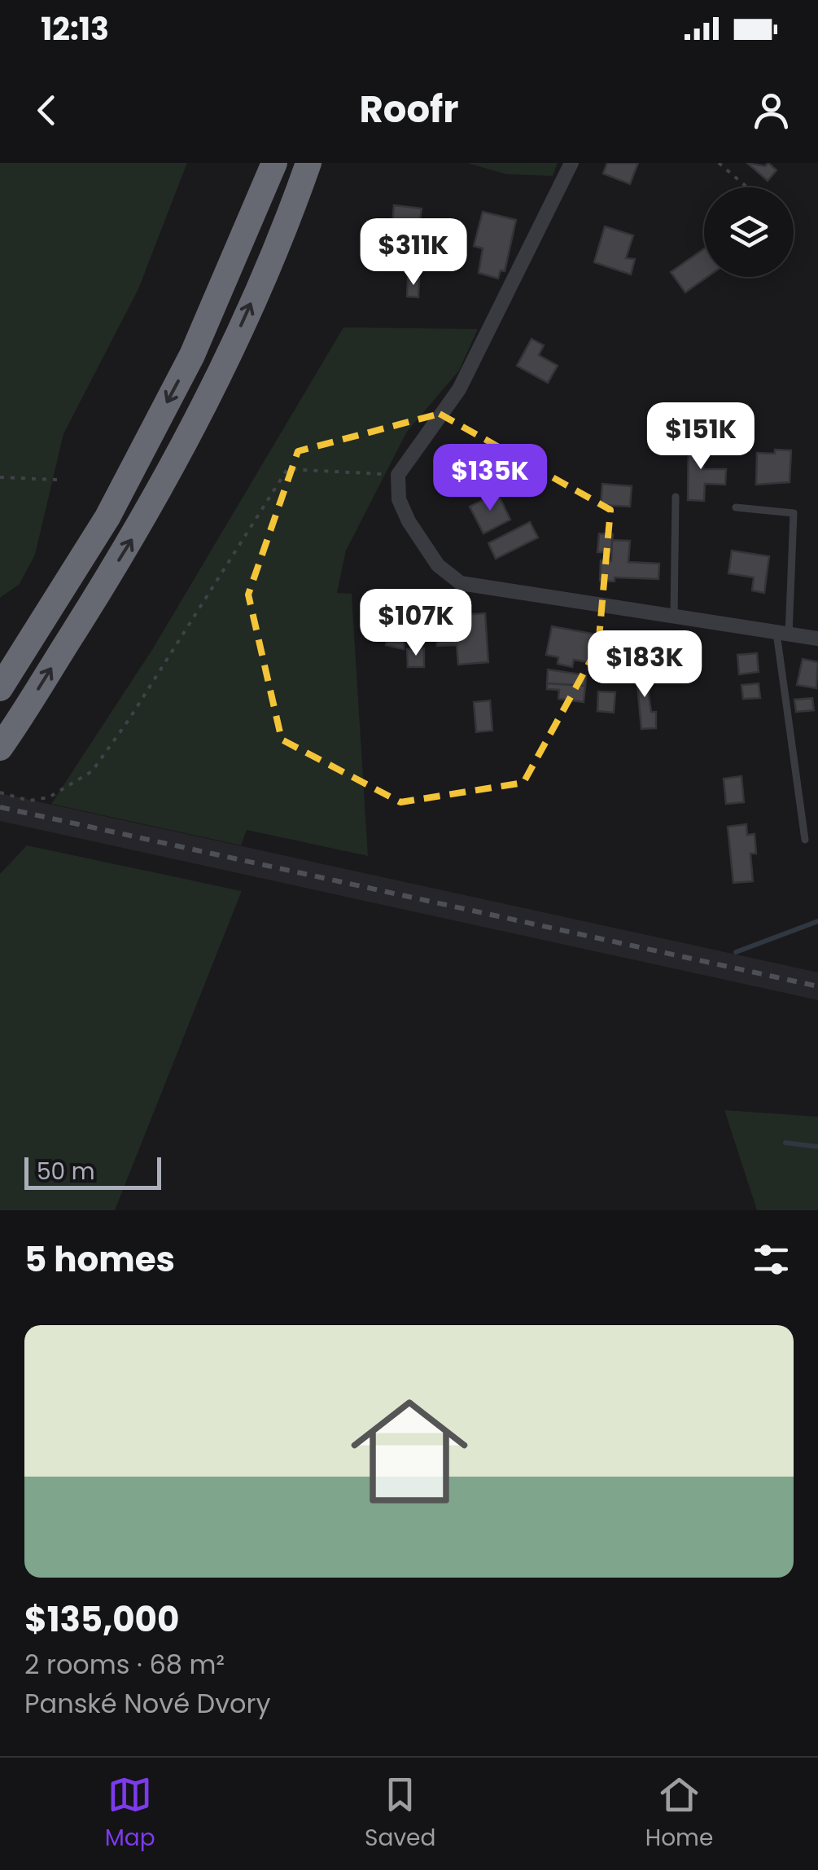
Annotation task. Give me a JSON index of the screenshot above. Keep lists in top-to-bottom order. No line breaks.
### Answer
{"scale_bar":"50 m","page":{"status":"12:13","header":"Roofr","price":["$311K","$151K","$135K","$107K","$183K"],"scale":"50 m","heading":"5 homes","list":[{"name":"$135,000","note":"2 rooms · 68 m² · Panské Nové Dvory"}],"tabs":["Map","Saved","Home"]}}
